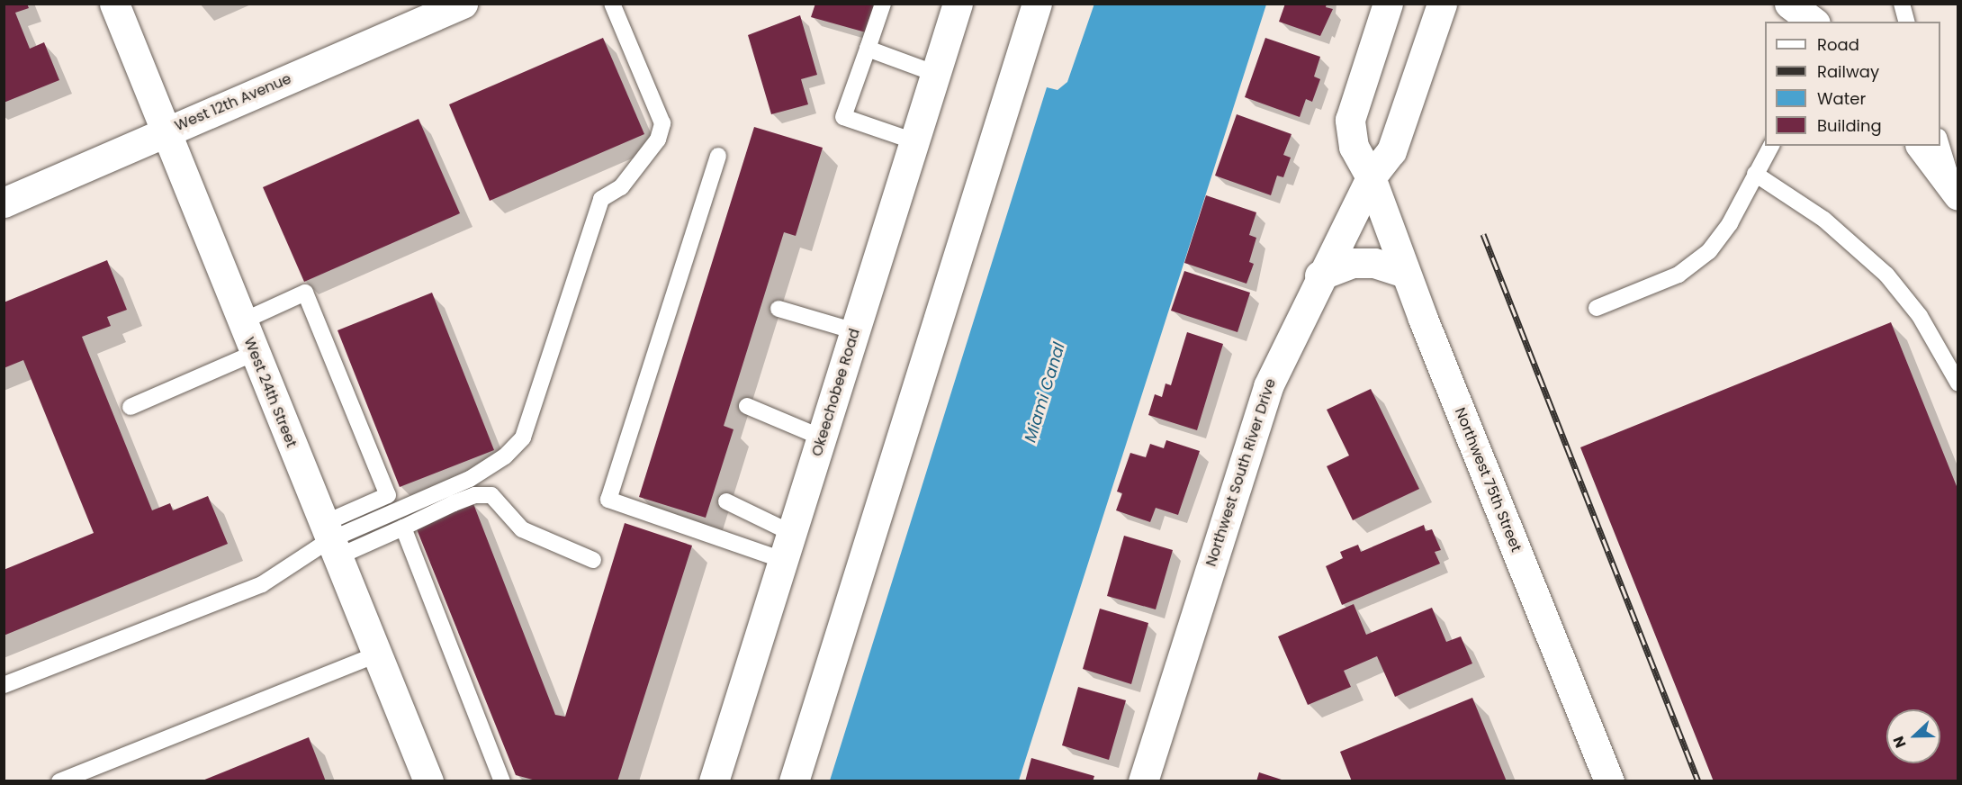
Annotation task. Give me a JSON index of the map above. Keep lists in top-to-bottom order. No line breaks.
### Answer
{"streets":{"main road":["West 12th Avenue","West 24th Street","Okeechobee Road","Northwest South River Drive","Northwest 75th Street"]},"crossings":[["West 12th Avenue","West 24th Street"],["Northwest South River Drive","Northwest 75th Street"]],"water":["Miami Canal"],"legend":["Road","Railway","Water","Building"],"north":"left"}
